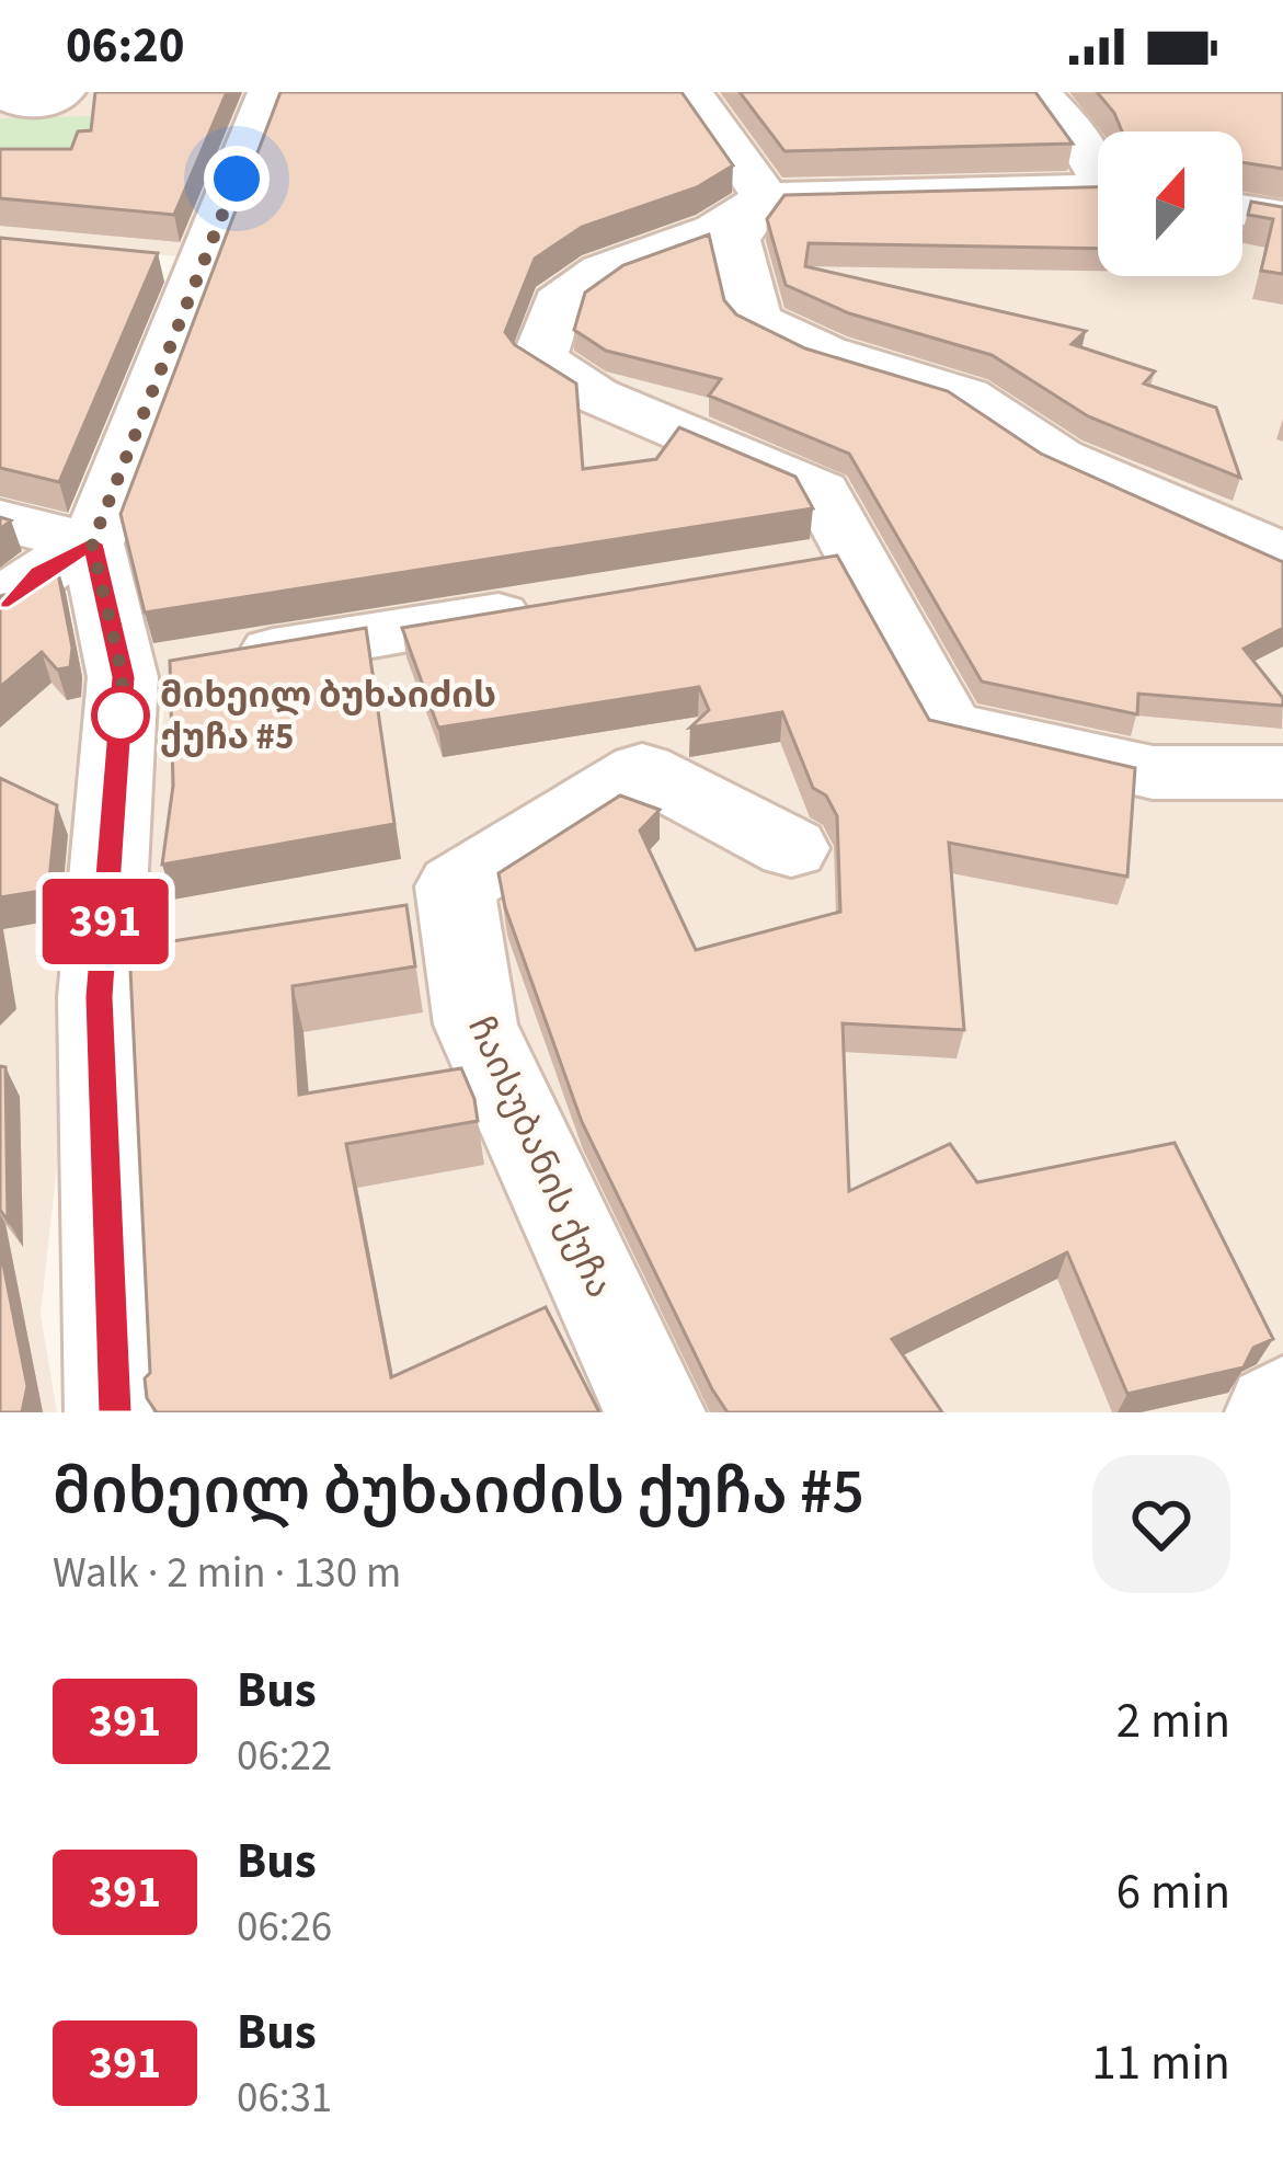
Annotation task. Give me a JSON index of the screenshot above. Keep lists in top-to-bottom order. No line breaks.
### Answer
{"streets":{"street":["ჩაისუბანის ქუჩა"]},"places":["მიხეილ ბუხაიძის ქუჩა #5"],"lines":["bus line 391"],"north":"top","page":{"status":"06:20","on_map":"391","heading":["მიხეილ ბუხაიძის ქუჩა #5","Walk · 2 min · 130 m"],"list":[{"mark":"391","name":"Bus","note":"06:22","value":"2 min"},{"mark":"391","name":"Bus","note":"06:26","value":"6 min"},{"mark":"391","name":"Bus","note":"06:31","value":"11 min"}]}}
